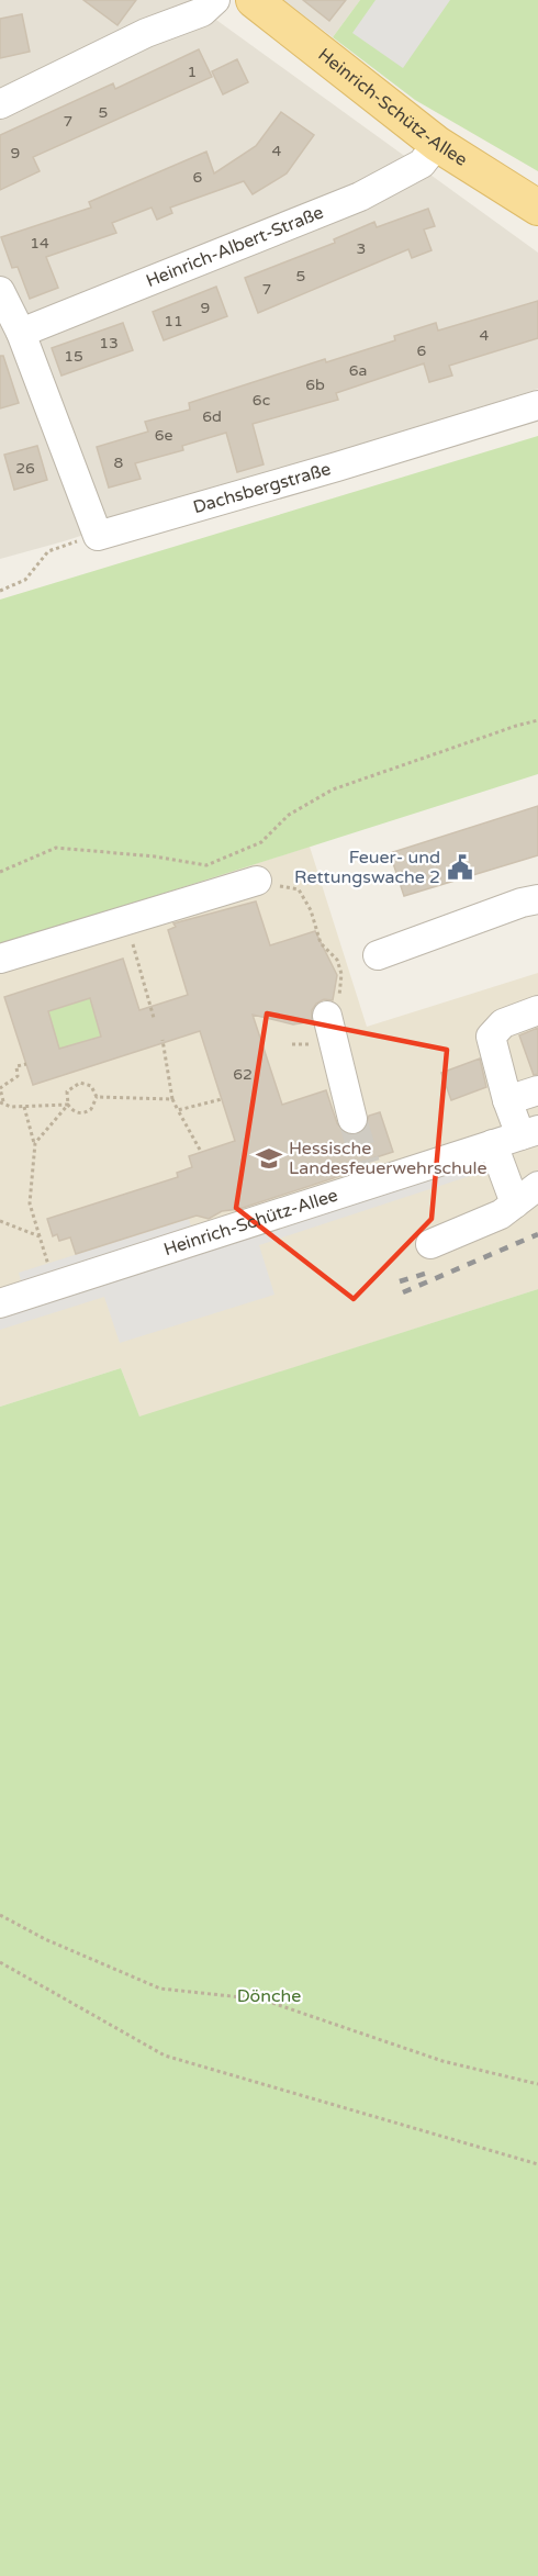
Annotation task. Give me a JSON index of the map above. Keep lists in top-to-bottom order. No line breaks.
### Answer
{"streets":{"main road":["Heinrich-Schütz-Allee"],"street":["Heinrich-Albert-Straße","Dachsbergstraße"]},"crossings":[["Heinrich-Schütz-Allee","Heinrich-Albert-Straße"]],"parks":["Dönche"],"places":{"public building":["Feuer- und Rettungswache 2"],"school or university":["Hessische Landesfeuerwehrschule"]},"house_numbers":["1","5","7","4","9","6","14","3","5","7","9","11","4","13","6","15","6a","6b","6c","6d","6e","8","26","62"]}
